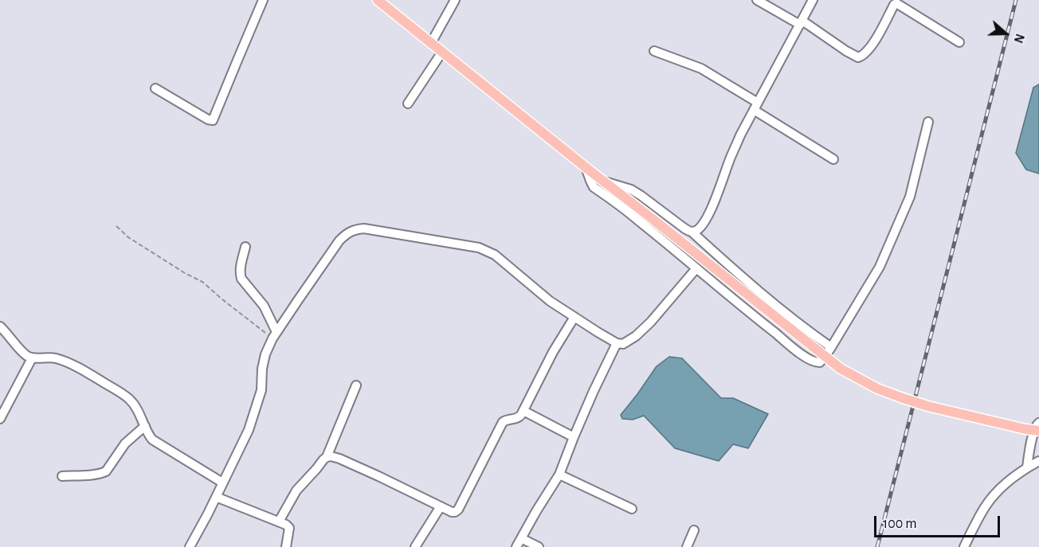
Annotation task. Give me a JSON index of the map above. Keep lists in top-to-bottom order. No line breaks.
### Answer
{"scale_bar":"100 m","north":"right"}
